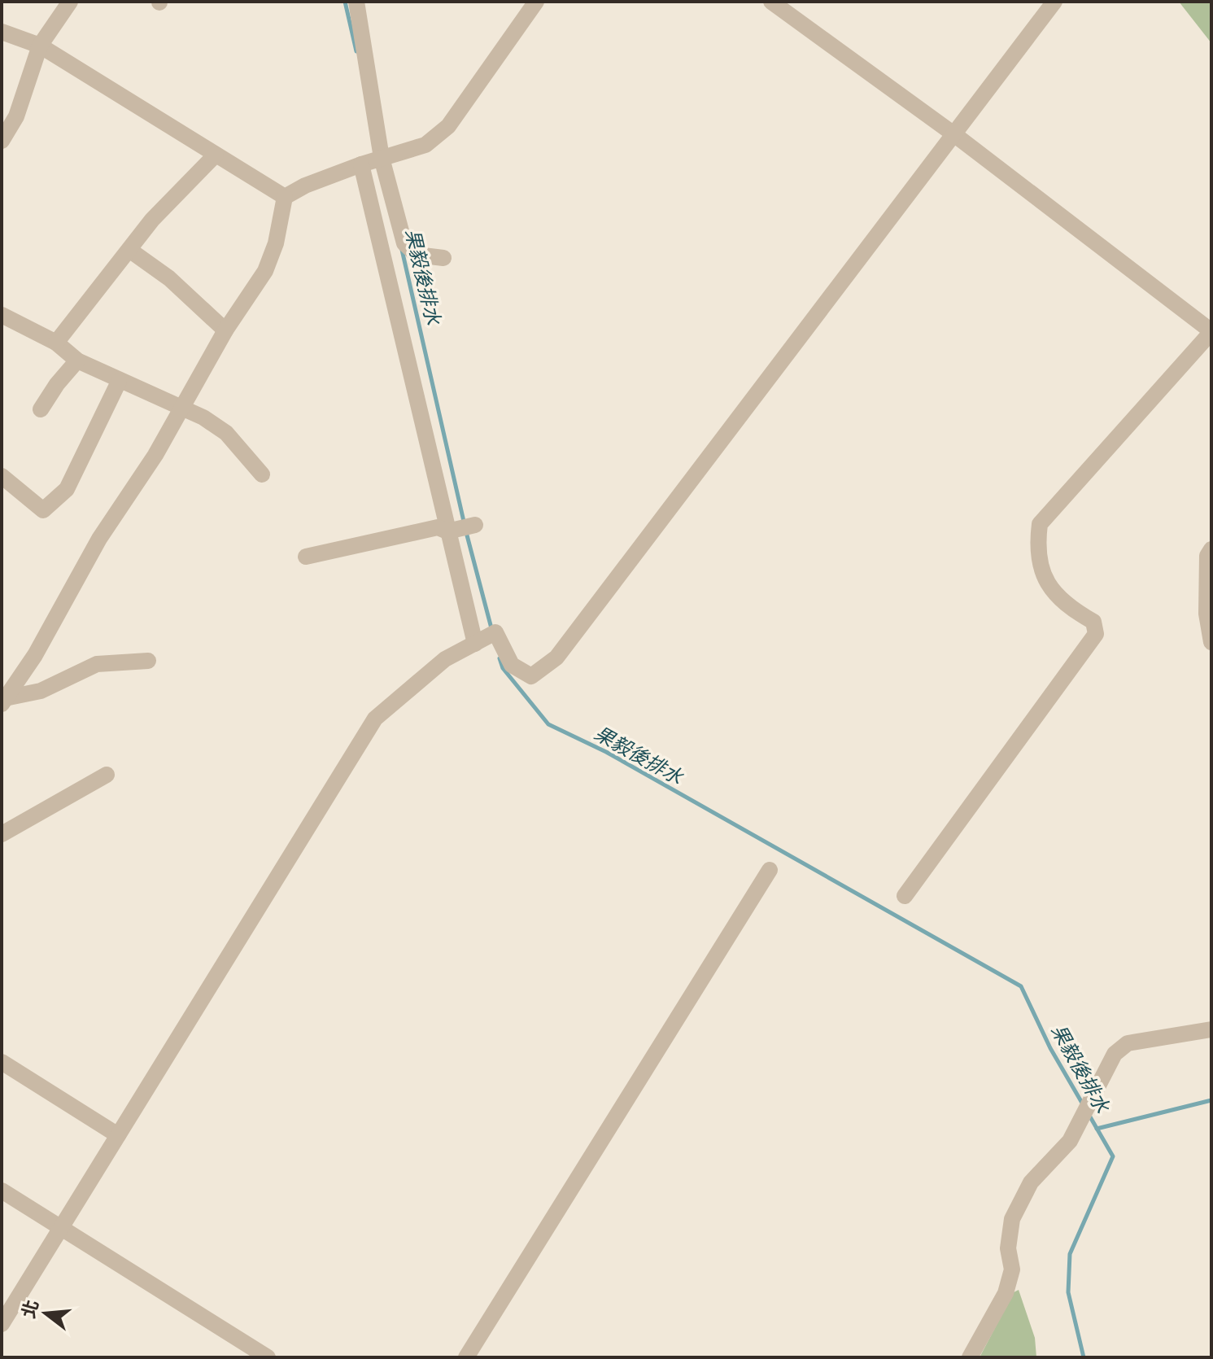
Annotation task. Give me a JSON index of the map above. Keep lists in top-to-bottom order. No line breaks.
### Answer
{"water":["果毅後排水"],"north":"left"}
